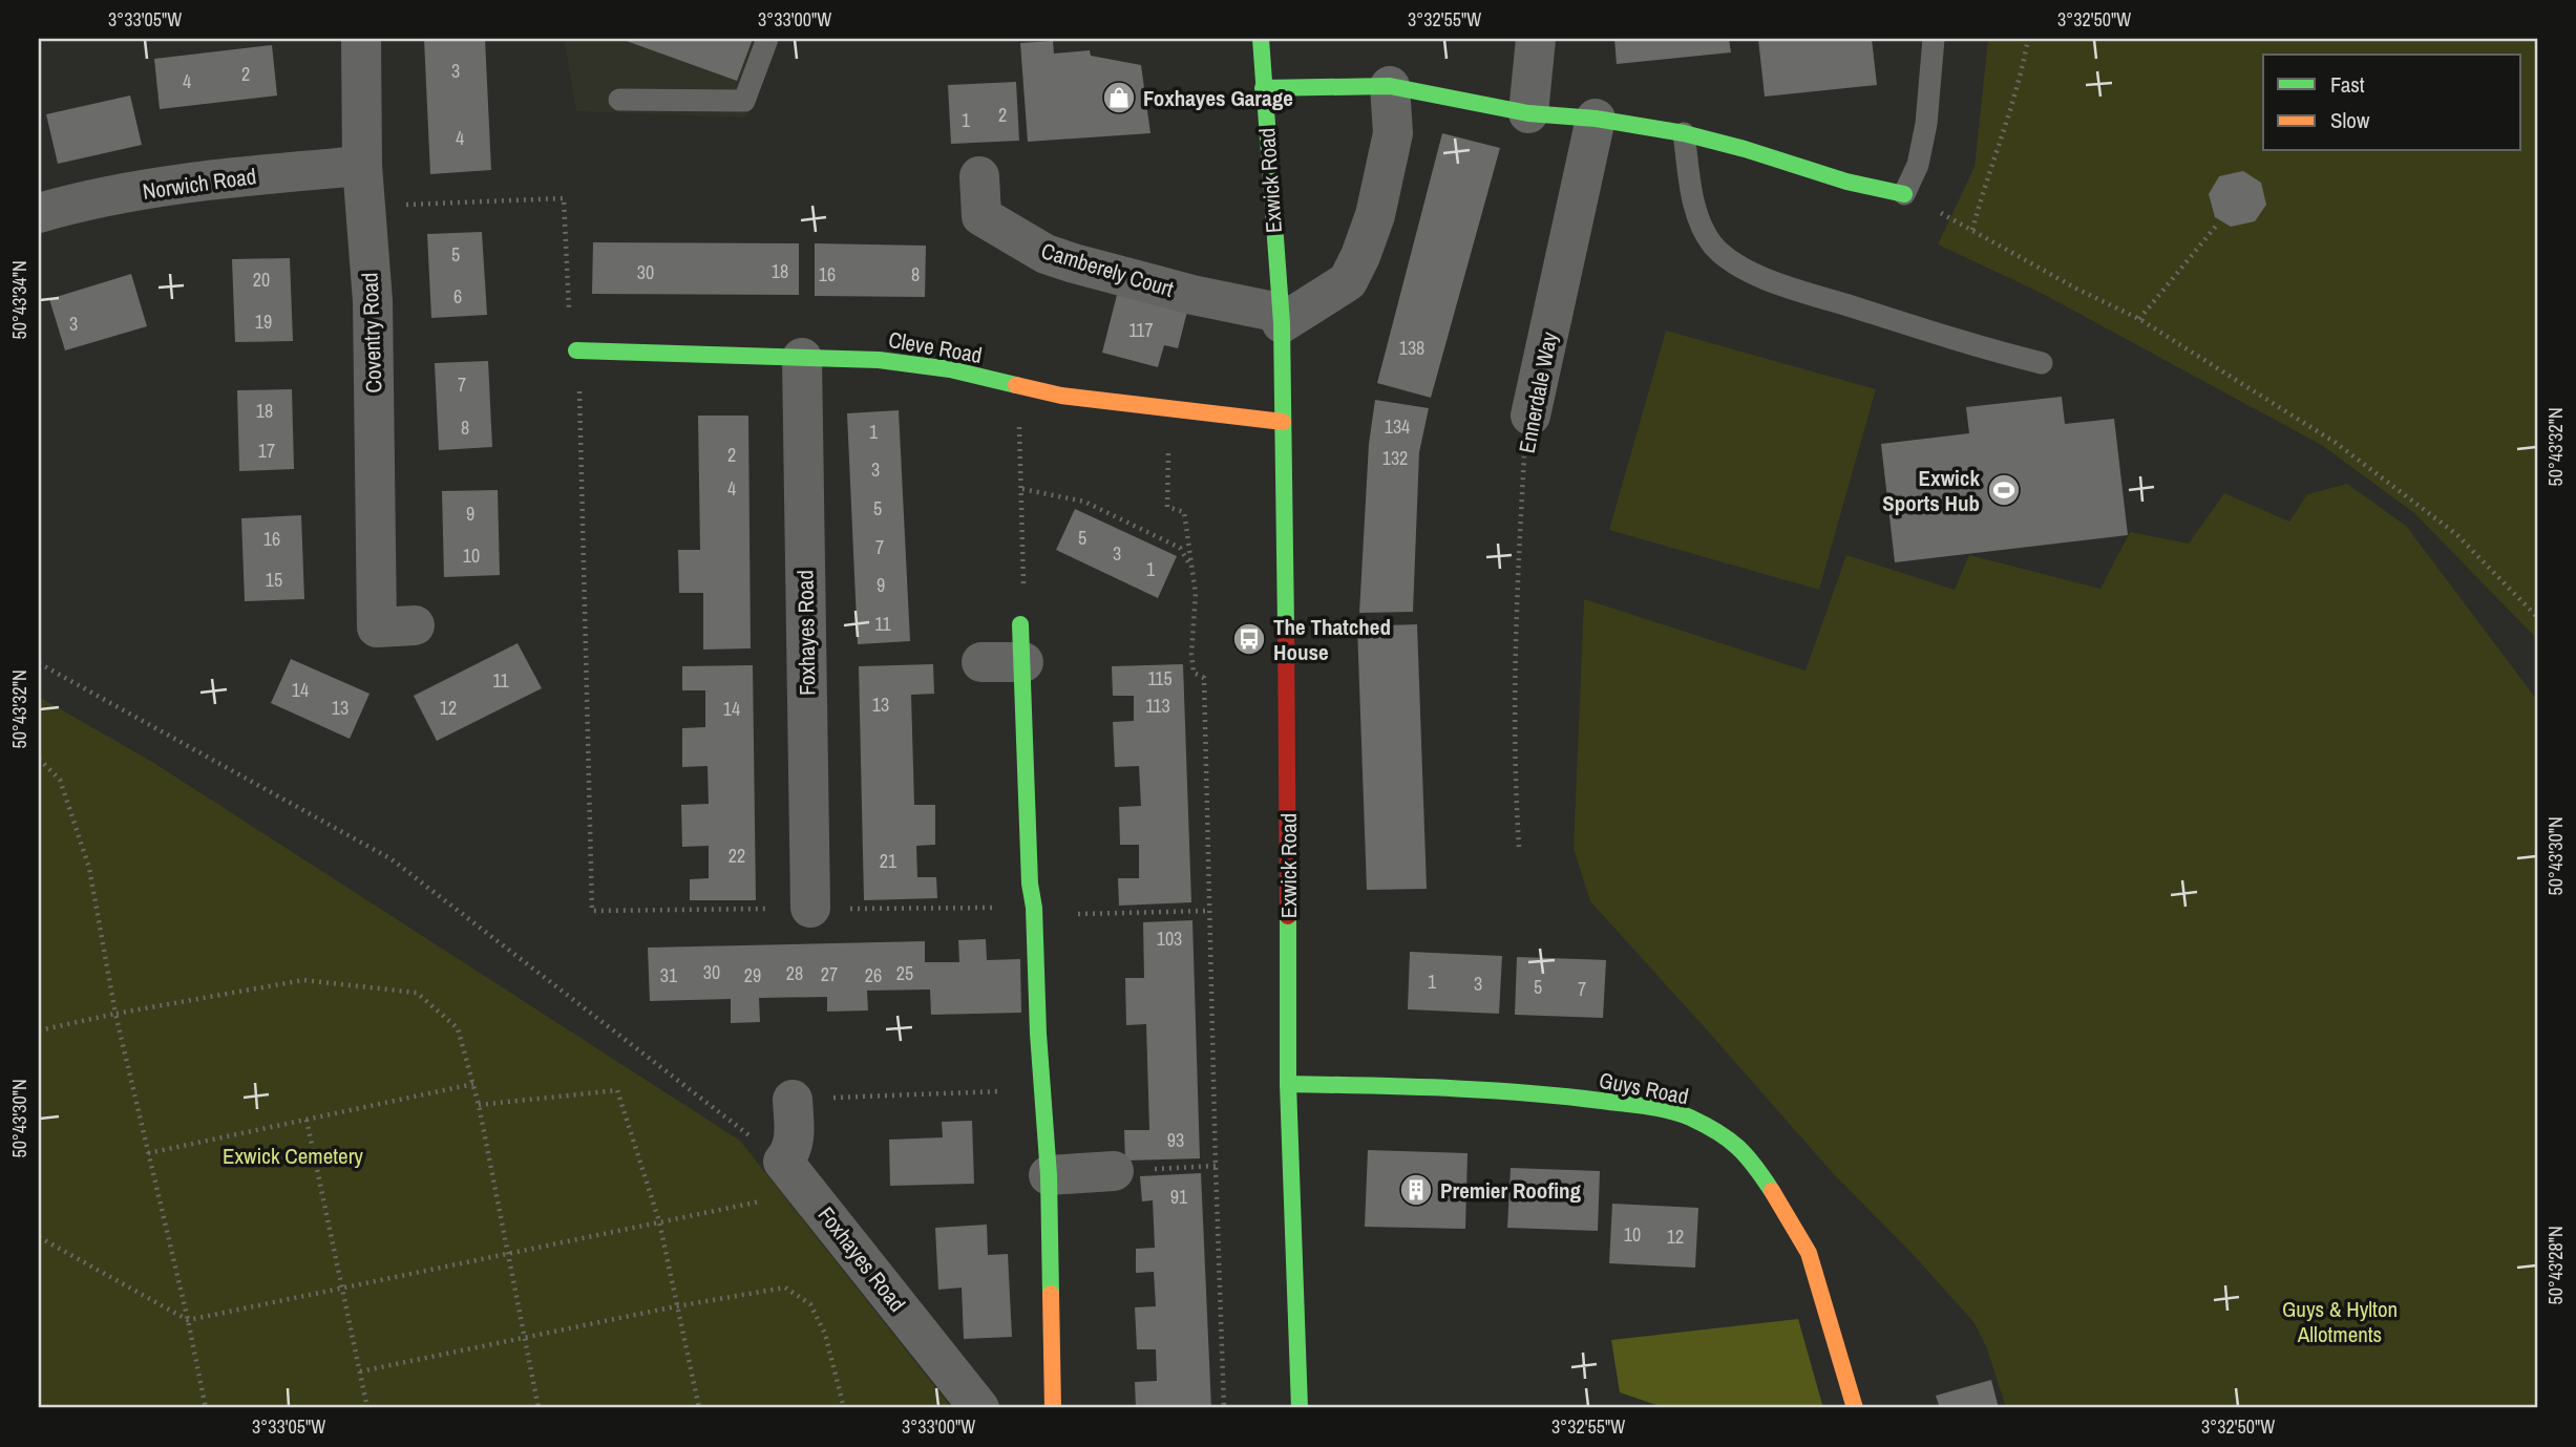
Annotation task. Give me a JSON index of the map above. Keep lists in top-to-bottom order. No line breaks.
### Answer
{"streets":{"street":["Exwick Road","Norwich Road","Camberely Court","Coventry Road","Cleve Road","Ennerdale Way","Foxhayes Road","Guys Road"]},"crossings":[["Exwick Road","Camberely Court"],["Exwick Road","Cleve Road"],["Exwick Road","Guys Road"],["Norwich Road","Coventry Road"],["Cleve Road","Foxhayes Road"]],"parks":["Exwick Cemetery","Guys & Hylton Allotments"],"places":{"shop":["Foxhayes Garage"],"sports":["Exwick Sports Hub"],"bus stop":["The Thatched House"],"building":["Premier Roofing"]},"house_numbers":["3","2","4","2","1","4","5","18","30","16","8","20","6","19","3","117","138","7","18","134","8","1","17","2","132","3","4","5","9","5","16","7","3","10","1","15","9","11","115","11","14","13","113","13","12","14","22","21","103","30","28","25","27","31","29","26","1","3","5","7","93","91","10","12"],"legend":["Fast","Slow"],"coordinates":["3°33'05\"W","3°33'00\"W","3°32'55\"W","3°32'50\"W","50°43'34\"N","50°43'32\"N","50°43'30\"N","50°43'28\"N"]}
